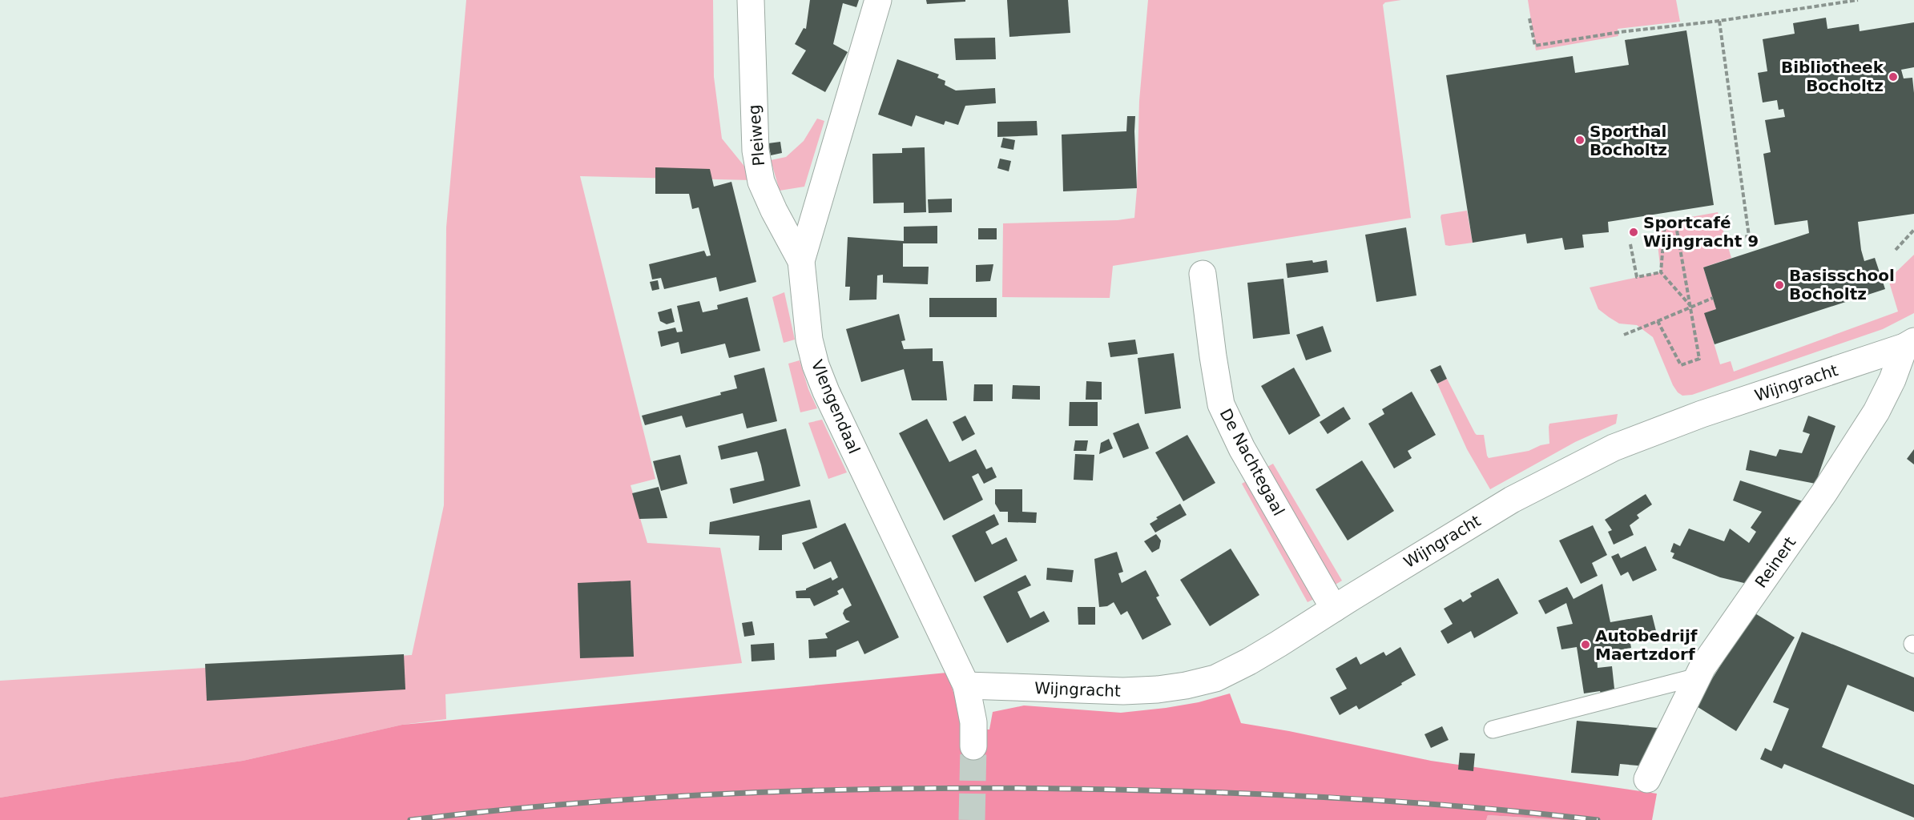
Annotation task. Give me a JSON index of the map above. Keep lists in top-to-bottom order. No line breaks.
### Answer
{"streets":{"street":["Pleiweg","Wijngracht","Vlengendaal","De Nachtegaal","Reinert"]},"crossings":[["Pleiweg","Vlengendaal"],["Wijngracht","Vlengendaal"],["Wijngracht","De Nachtegaal"],["Wijngracht","Reinert"]],"places":["Bibliotheek Bocholtz","Sporthal Bocholtz","Sportcafé Wijngracht 9","Basisschool Bocholtz","Autobedrijf Maertzdorf"]}
